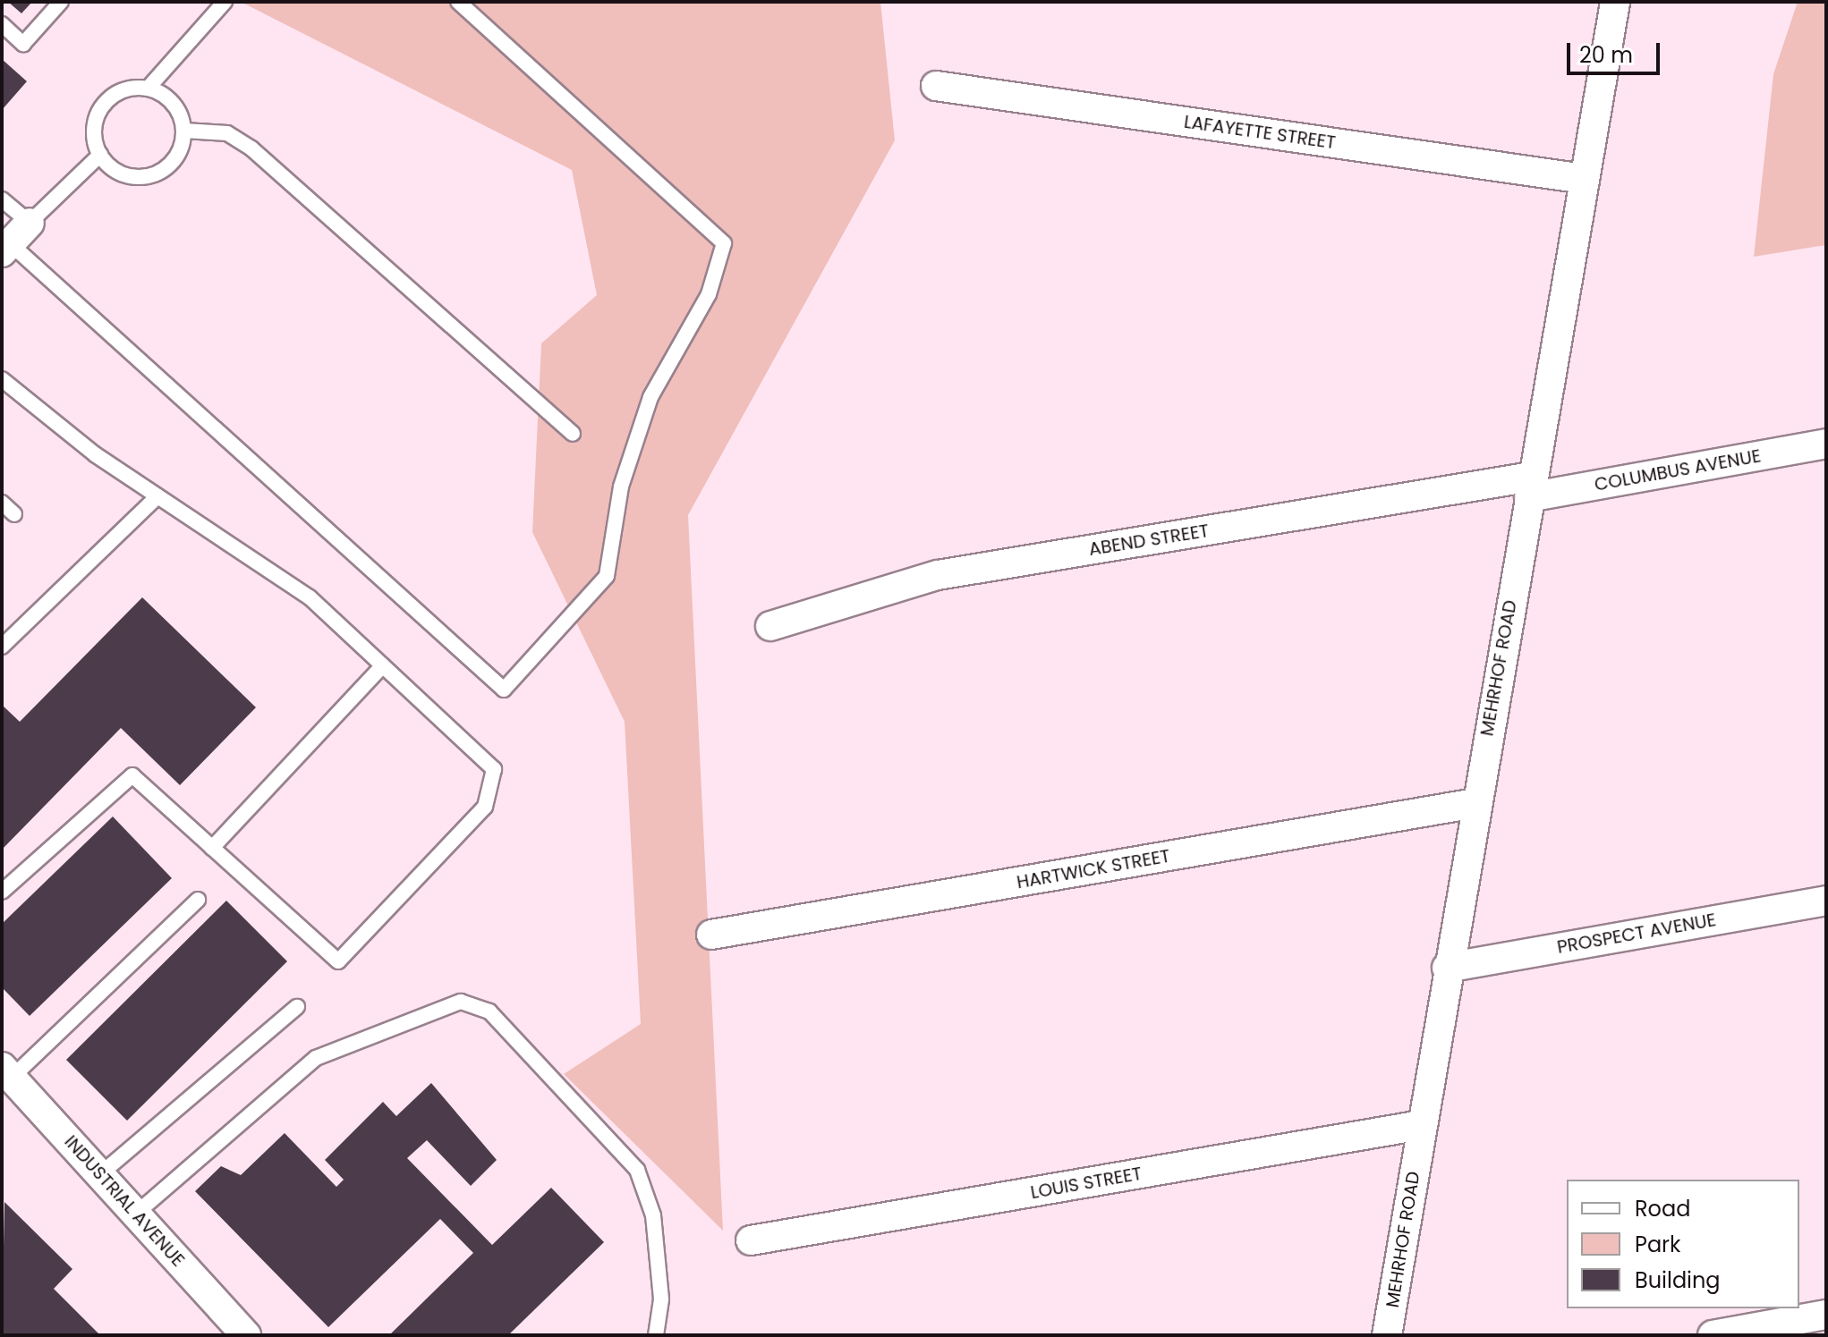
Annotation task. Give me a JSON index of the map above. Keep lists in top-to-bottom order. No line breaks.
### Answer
{"streets":{"street":["LAFAYETTE STREET","COLUMBUS AVENUE","ABEND STREET","MEHRHOF ROAD","HARTWICK STREET","PROSPECT AVENUE","LOUIS STREET","INDUSTRIAL AVENUE"]},"crossings":[["LAFAYETTE STREET","MEHRHOF ROAD"],["COLUMBUS AVENUE","ABEND STREET"],["COLUMBUS AVENUE","MEHRHOF ROAD"],["ABEND STREET","MEHRHOF ROAD"],["MEHRHOF ROAD","HARTWICK STREET"],["MEHRHOF ROAD","PROSPECT AVENUE"],["MEHRHOF ROAD","LOUIS STREET"]],"legend":["Road","Park","Building"],"scale_bar":"20 m"}
